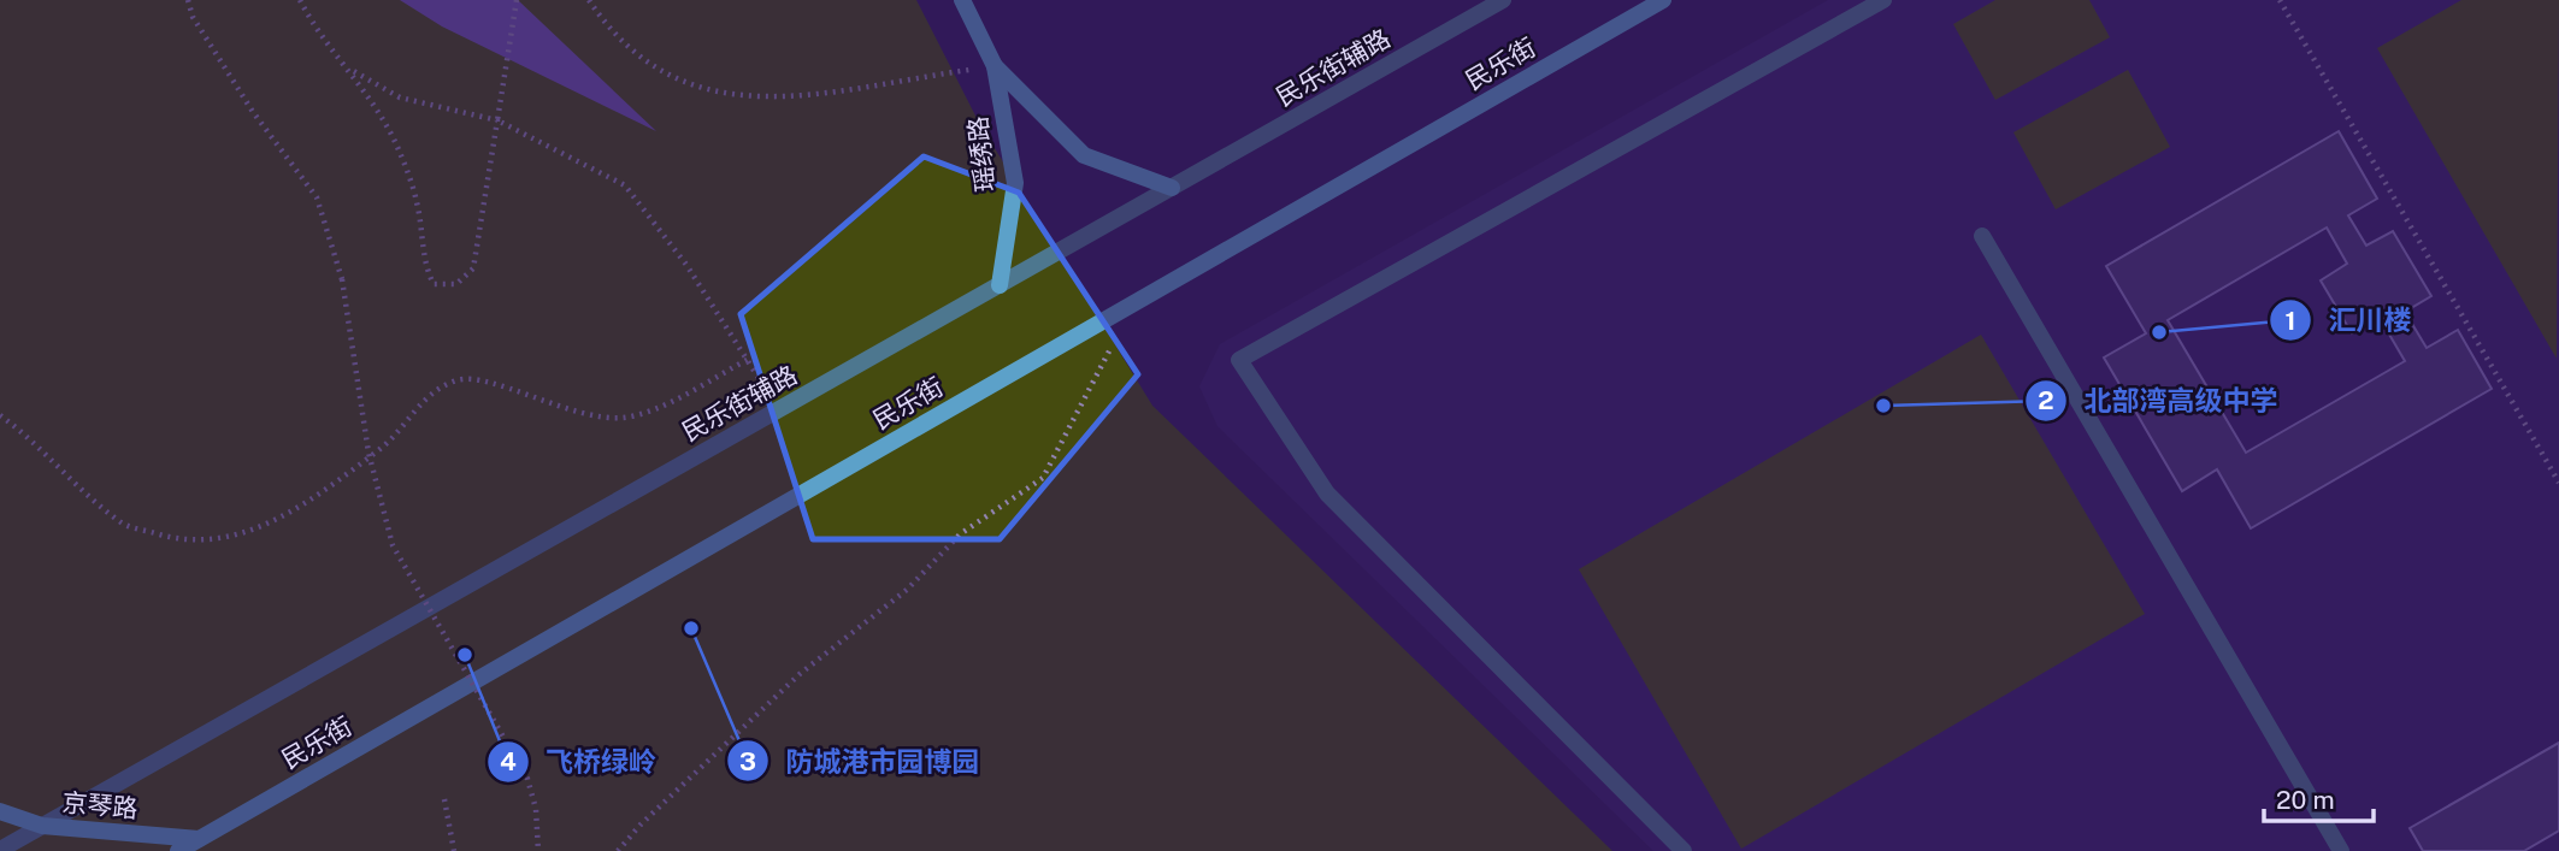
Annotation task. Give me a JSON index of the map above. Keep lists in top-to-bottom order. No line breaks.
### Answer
{"streets":{"street":["民乐街","民乐街辅路","瑶绣路","京琴路"]},"crossings":[["民乐街","京琴路"],["民乐街辅路","瑶绣路"],["民乐街辅路","京琴路"]],"places":["汇川楼","北部湾高级中学","防城港市园博园","飞桥绿岭"],"scale_bar":"20 m"}
